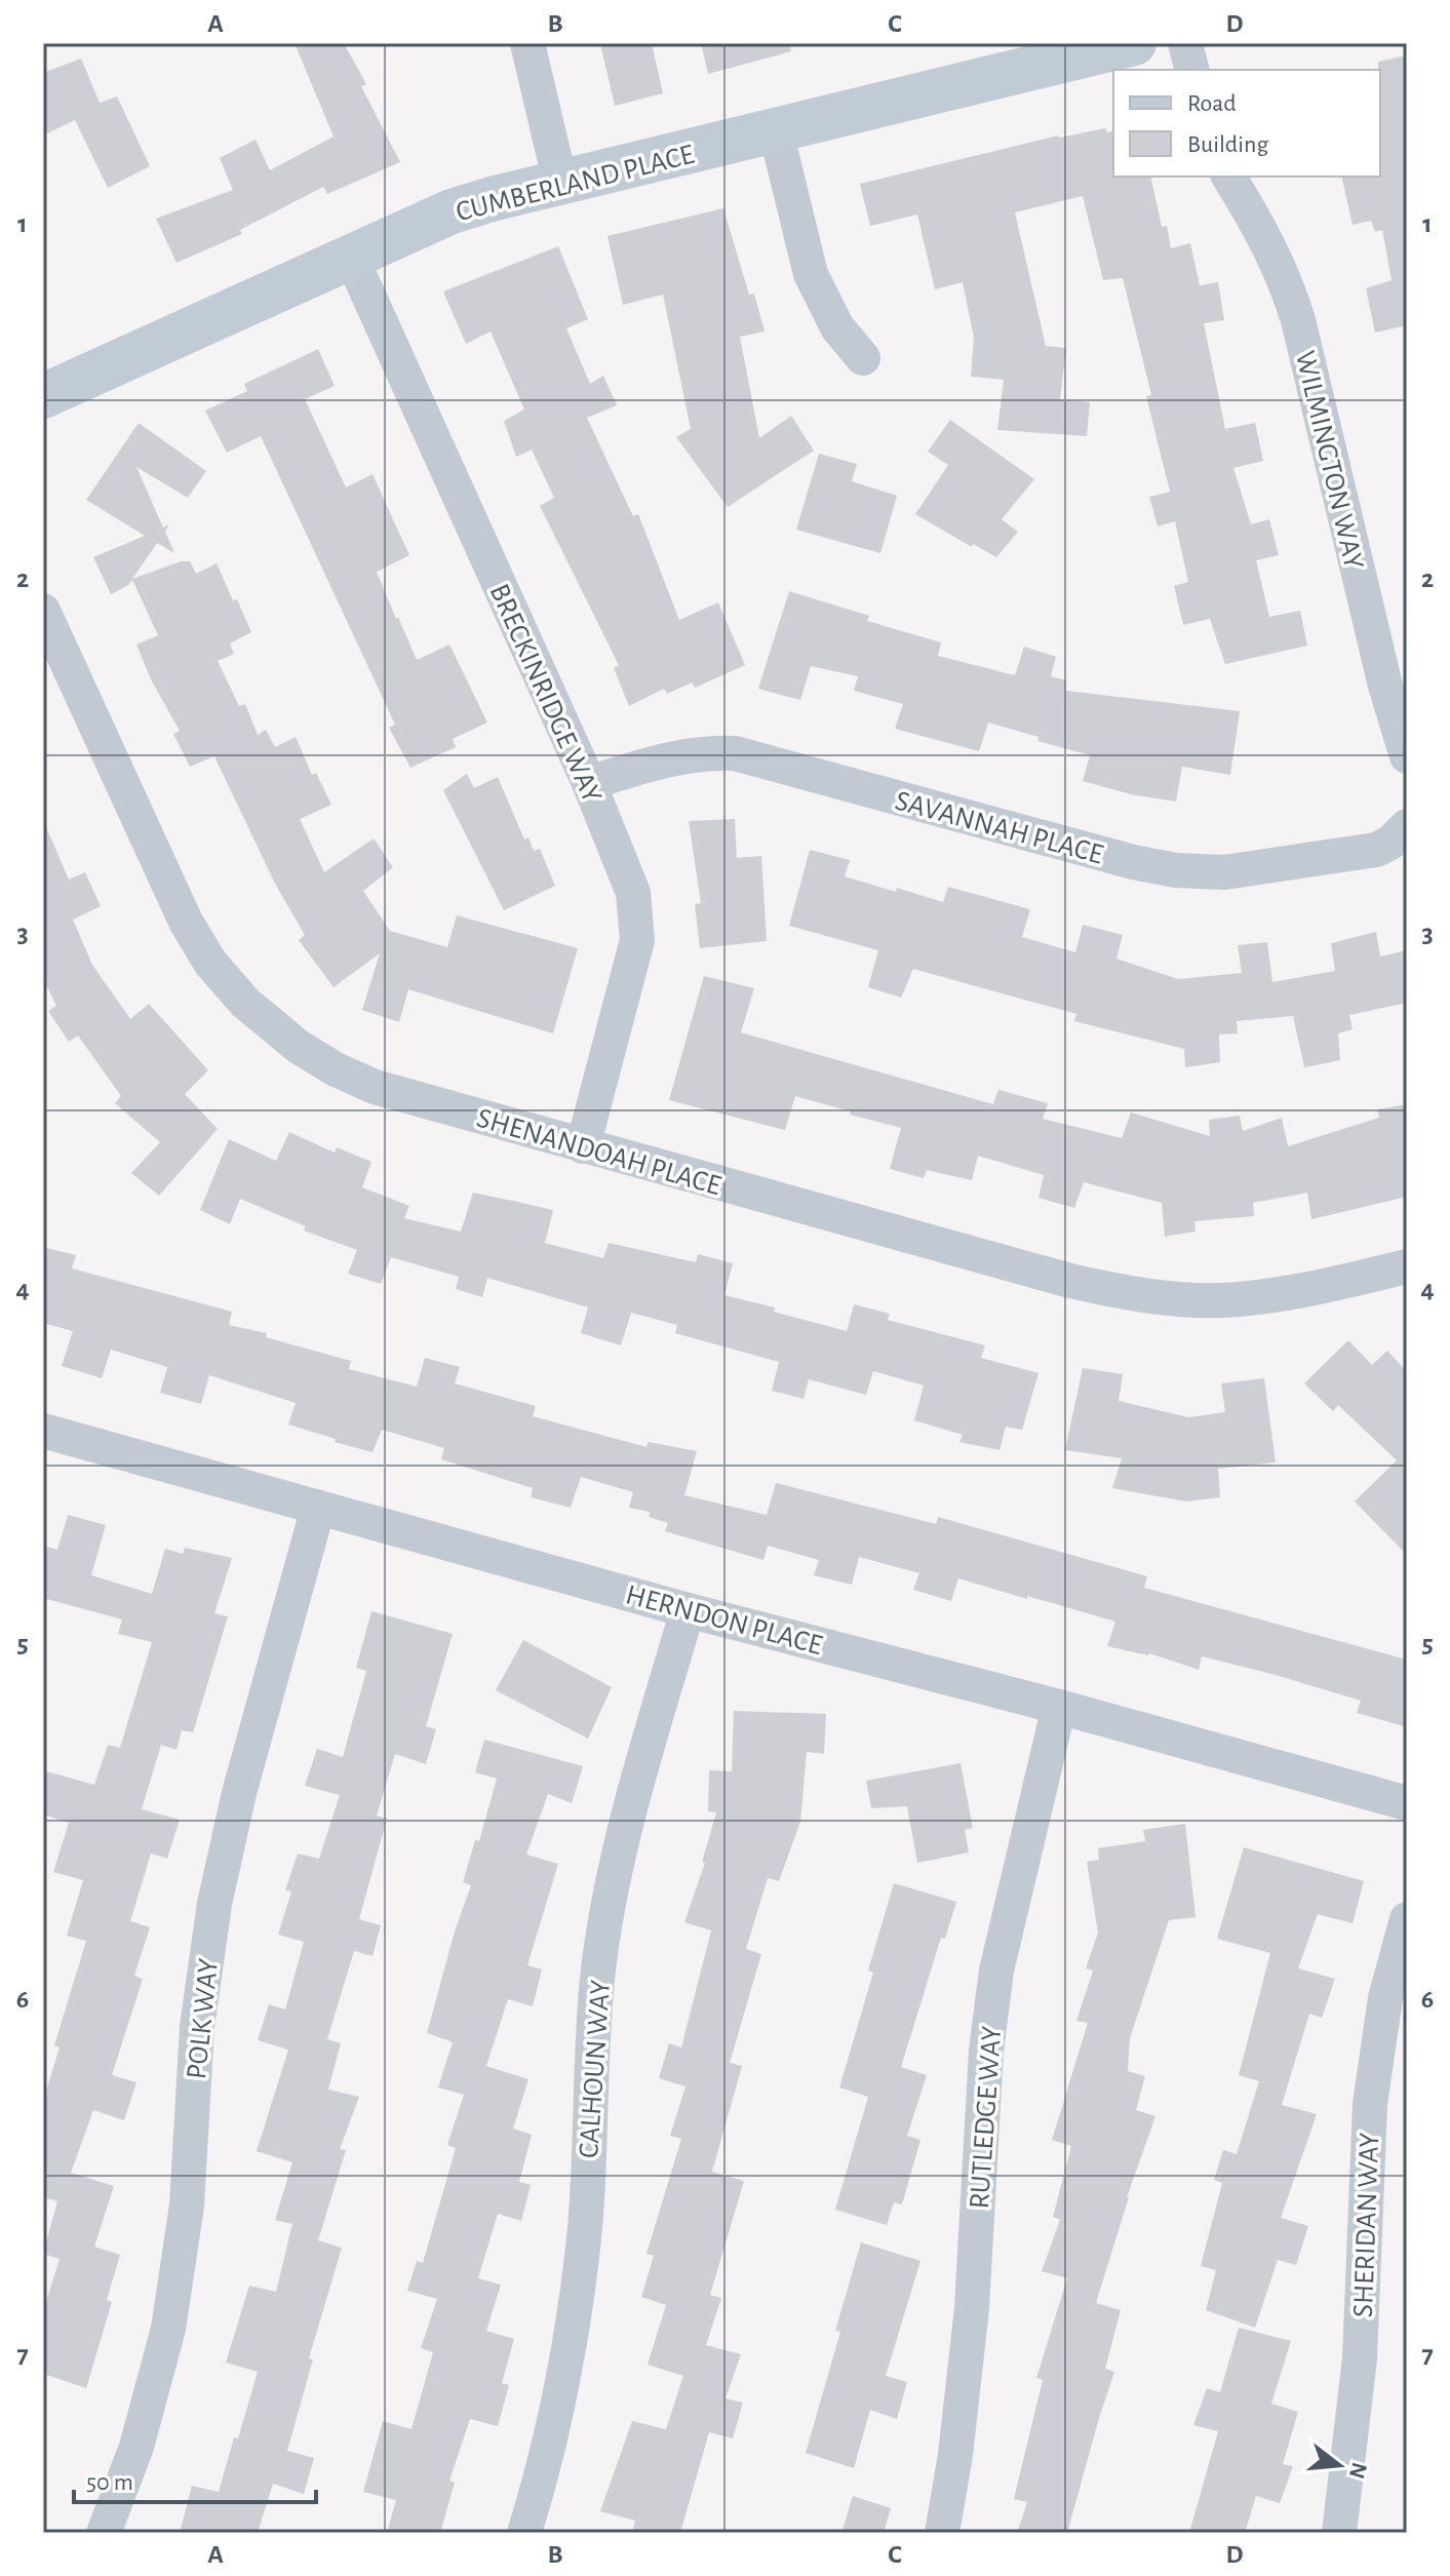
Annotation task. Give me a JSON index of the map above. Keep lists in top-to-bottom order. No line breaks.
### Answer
{"streets":{"street":["CUMBERLAND PLACE","WILMINGTON WAY","BRECKINRIDGE WAY","SAVANNAH PLACE","SHENANDOAH PLACE","HERNDON PLACE","POLK WAY","CALHOUN WAY","RUTLEDGE WAY","SHERIDAN WAY"]},"crossings":[["CUMBERLAND PLACE","BRECKINRIDGE WAY"],["BRECKINRIDGE WAY","SAVANNAH PLACE"],["BRECKINRIDGE WAY","SHENANDOAH PLACE"],["HERNDON PLACE","POLK WAY"],["HERNDON PLACE","CALHOUN WAY"],["HERNDON PLACE","RUTLEDGE WAY"]],"legend":["Road","Building"],"scale_bar":"50 m","north":"right","grid":{"columns":["A","B","C","D"],"rows":["1","2","3","4","5","6","7"]}}
